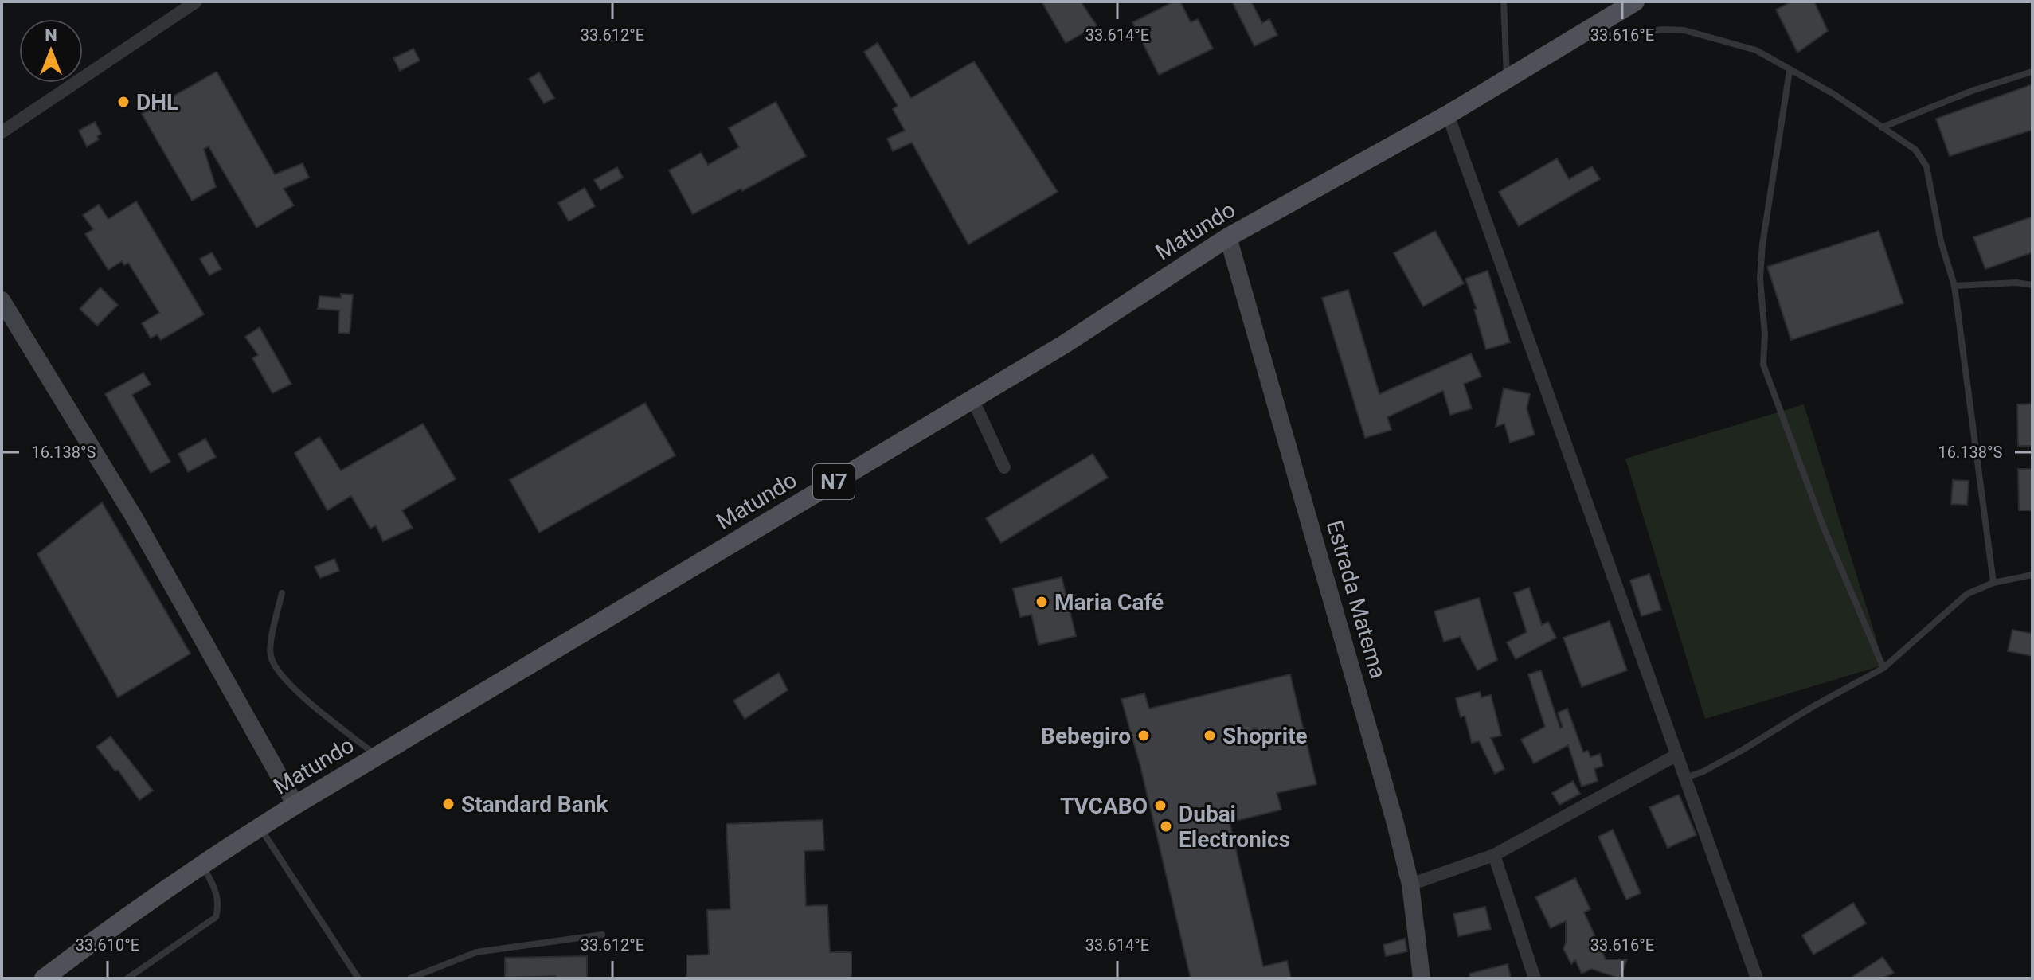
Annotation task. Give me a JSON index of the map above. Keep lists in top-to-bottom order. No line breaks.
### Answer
{"streets":{"main road":["Matundo","N7"],"street":["Estrada Matema"]},"crossings":[["Matundo","Estrada Matema"]],"places":["DHL","Maria Café","Bebegiro","Shoprite","Standard Bank","TVCABO","Dubai Electronics"],"north":"top","coordinates":["33.612°E","33.614°E","33.616°E","16.138°S","33.610°E"]}
